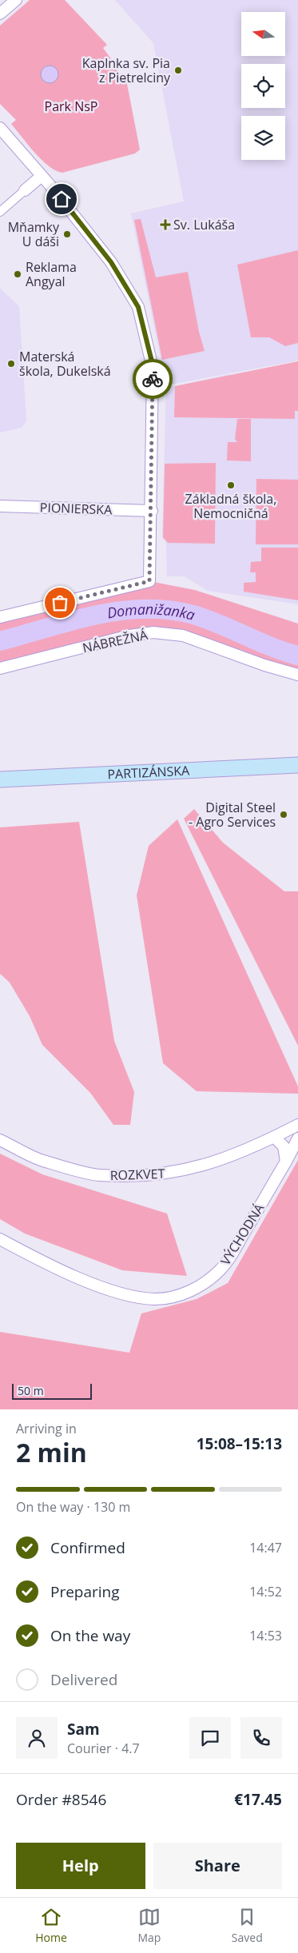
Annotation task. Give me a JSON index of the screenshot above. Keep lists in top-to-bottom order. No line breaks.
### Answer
{"streets":{"main road":["PARTIZÁNSKA"],"street":["PIONIERSKA","NÁBREŽNÁ","ROZKVET","VÝCHODNÁ"]},"water":["Domanižanka"],"parks":["Park NsP"],"places":{"other":["Kaplnka sv. Pia z Pietrelciny","Mňamky U dáši","Reklama Angyal","Materská škola, Dukelská","Základná škola, Nemocničná","Digital Steel - Agro Services"],"health":["Sv. Lukáša"]},"scale_bar":"50 m","north":"left","page":{"scale":"50 m","heading":["2 min","Arriving in","15:08–15:13"],"panel":["Sam","Courier · 4.7","Order #8546","€17.45"],"bar":"On the way · 130 m","list":[["Confirmed","14:47"],["Preparing","14:52"],["On the way","14:53"],"Delivered"],"buttons":["Help","Share"],"tabs":["Home","Map","Saved"]}}
